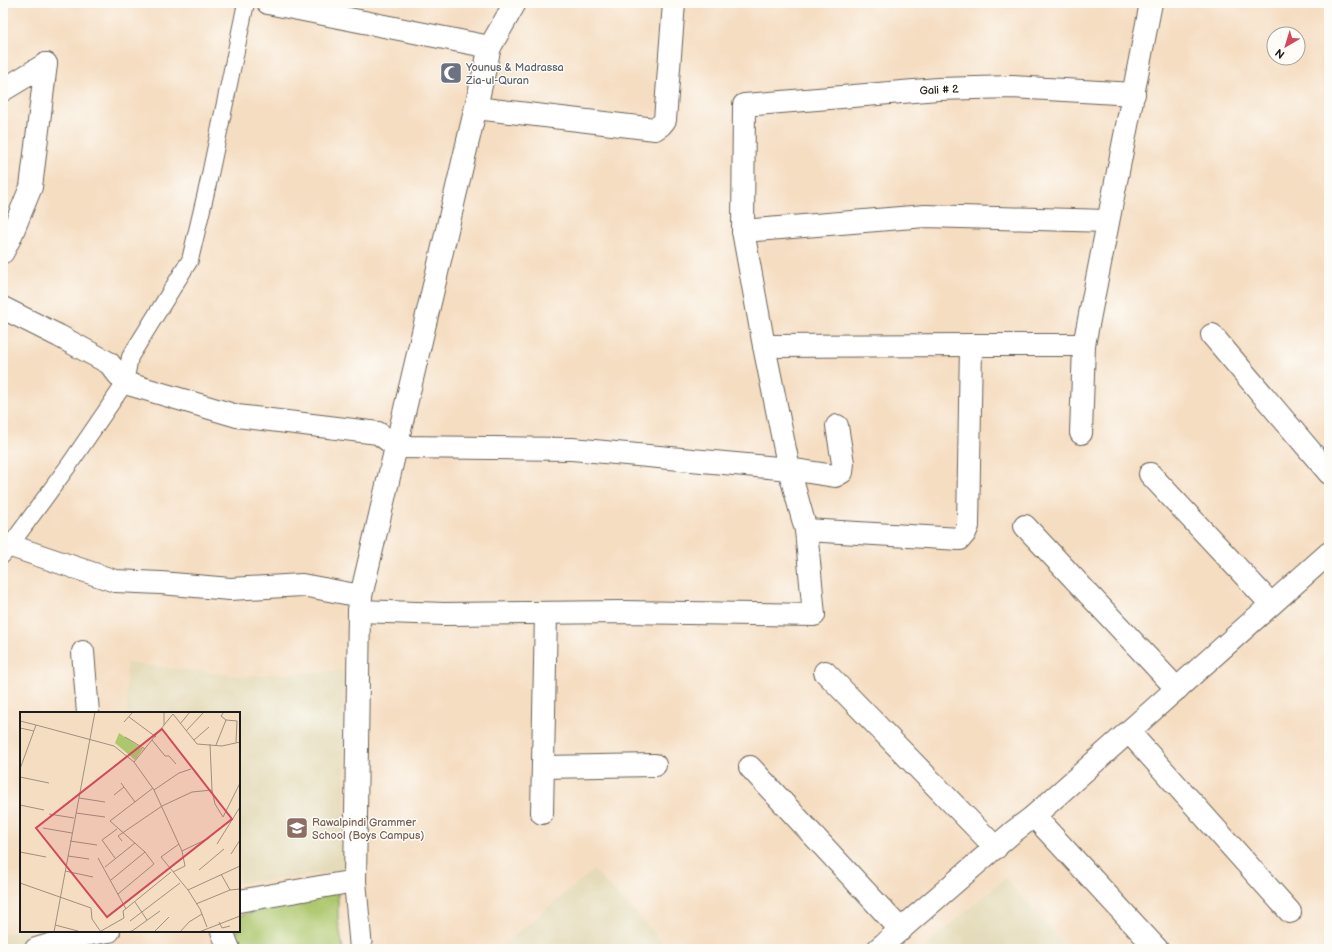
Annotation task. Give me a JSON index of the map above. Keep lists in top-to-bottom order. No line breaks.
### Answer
{"streets":{"street":["Gali # 2"]},"places":{"mosque":["Younus & Madrassa Zia-ul-Quran"],"school or university":["Rawalpindi Grammer School (Boys Campus)"]},"north":"bottom left"}
